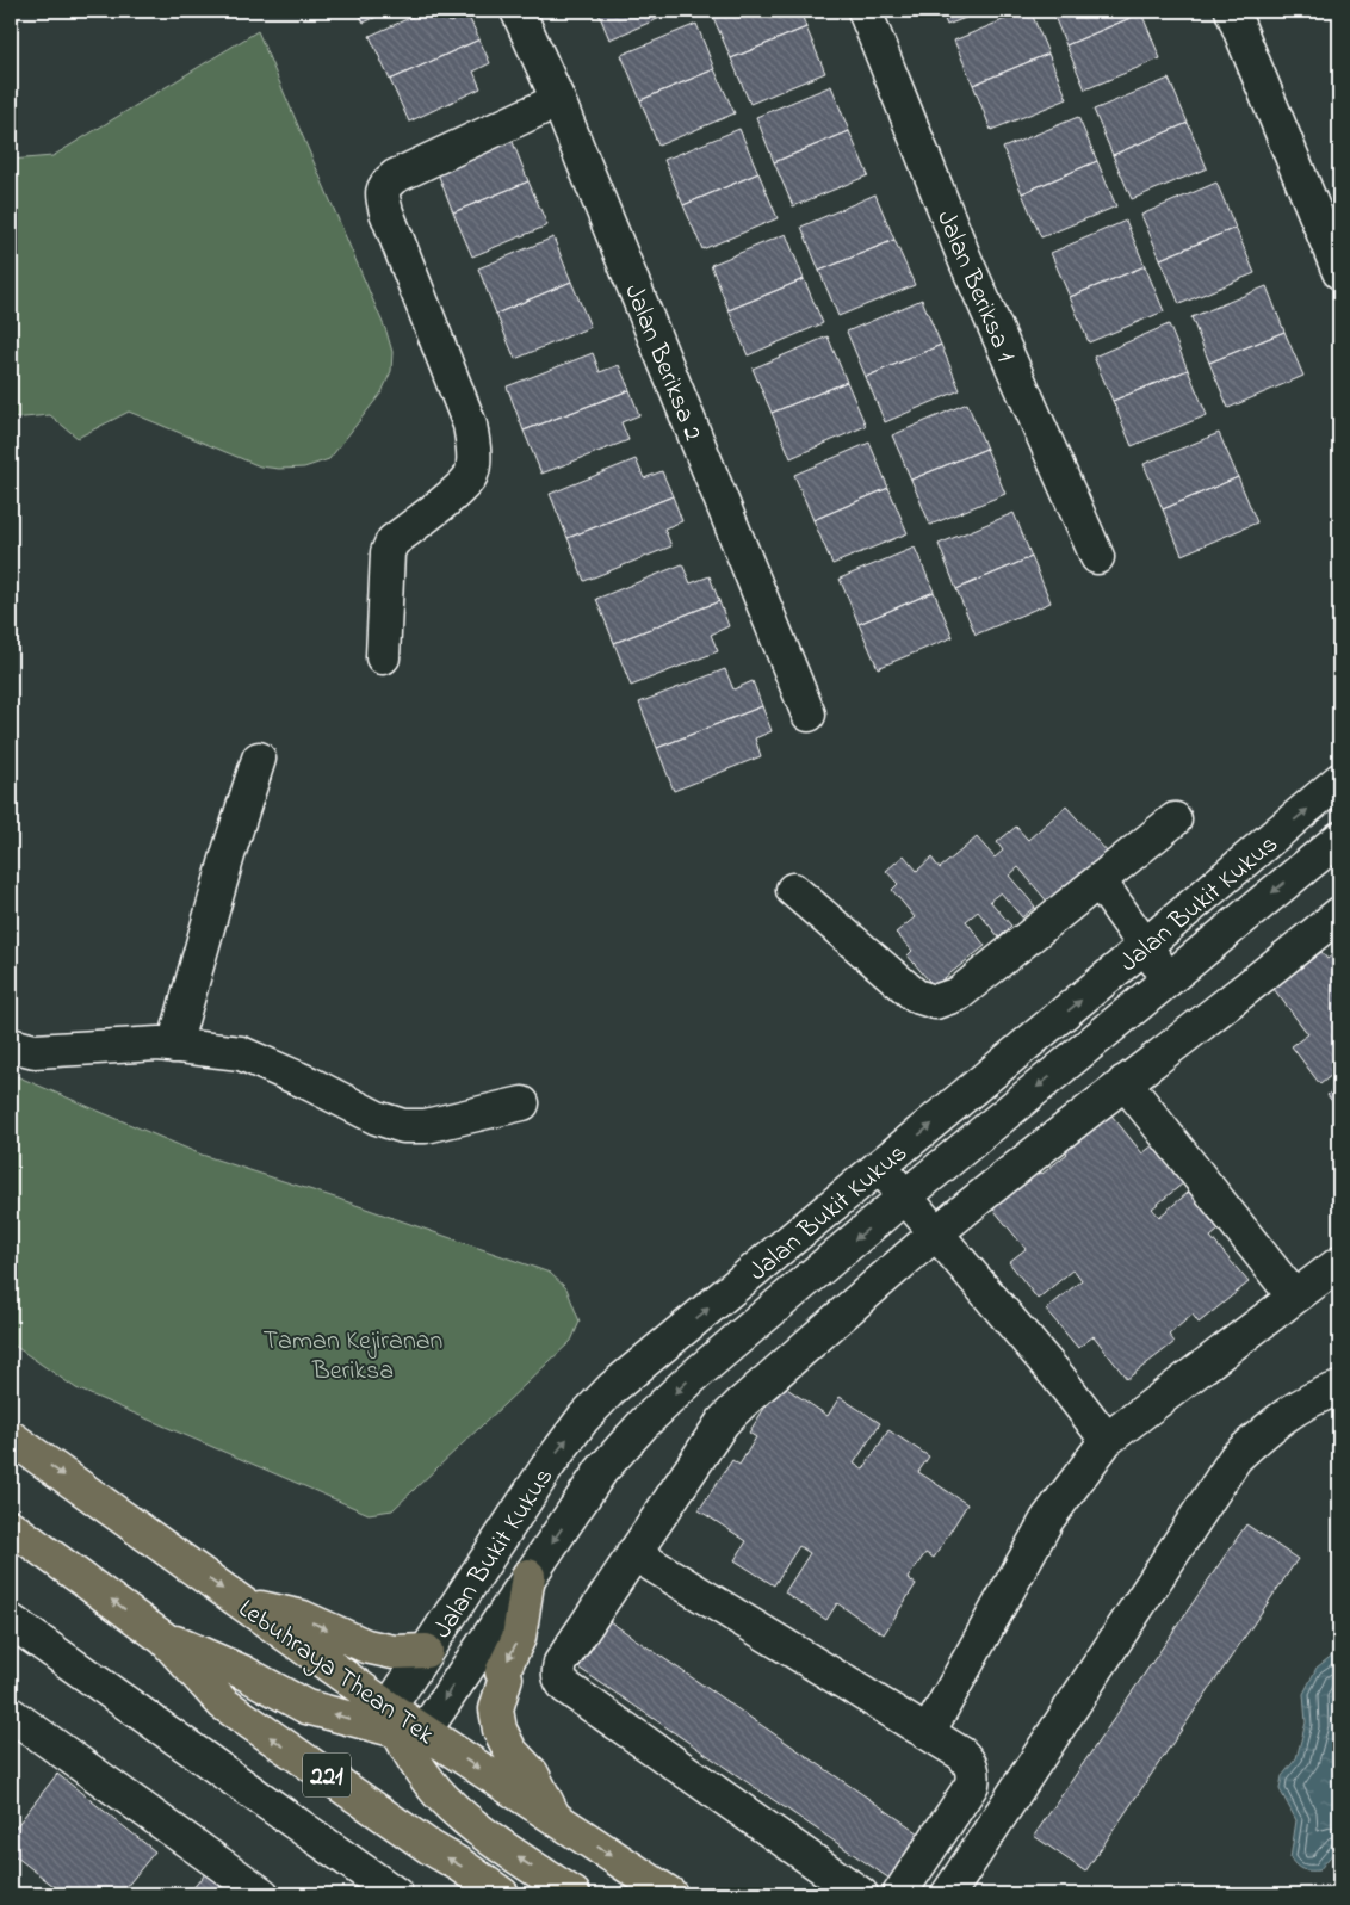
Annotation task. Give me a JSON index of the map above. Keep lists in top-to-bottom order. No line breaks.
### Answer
{"streets":{"main road":["Lebuhraya Thean Tek","221"],"street":["Jalan Beriksa 1","Jalan Beriksa 2","Jalan Bukit Kukus"]},"crossings":[["Jalan Bukit Kukus","Lebuhraya Thean Tek"],["Jalan Bukit Kukus","221"],["Lebuhraya Thean Tek","221"]],"parks":["Taman Kejiranan Beriksa"]}
